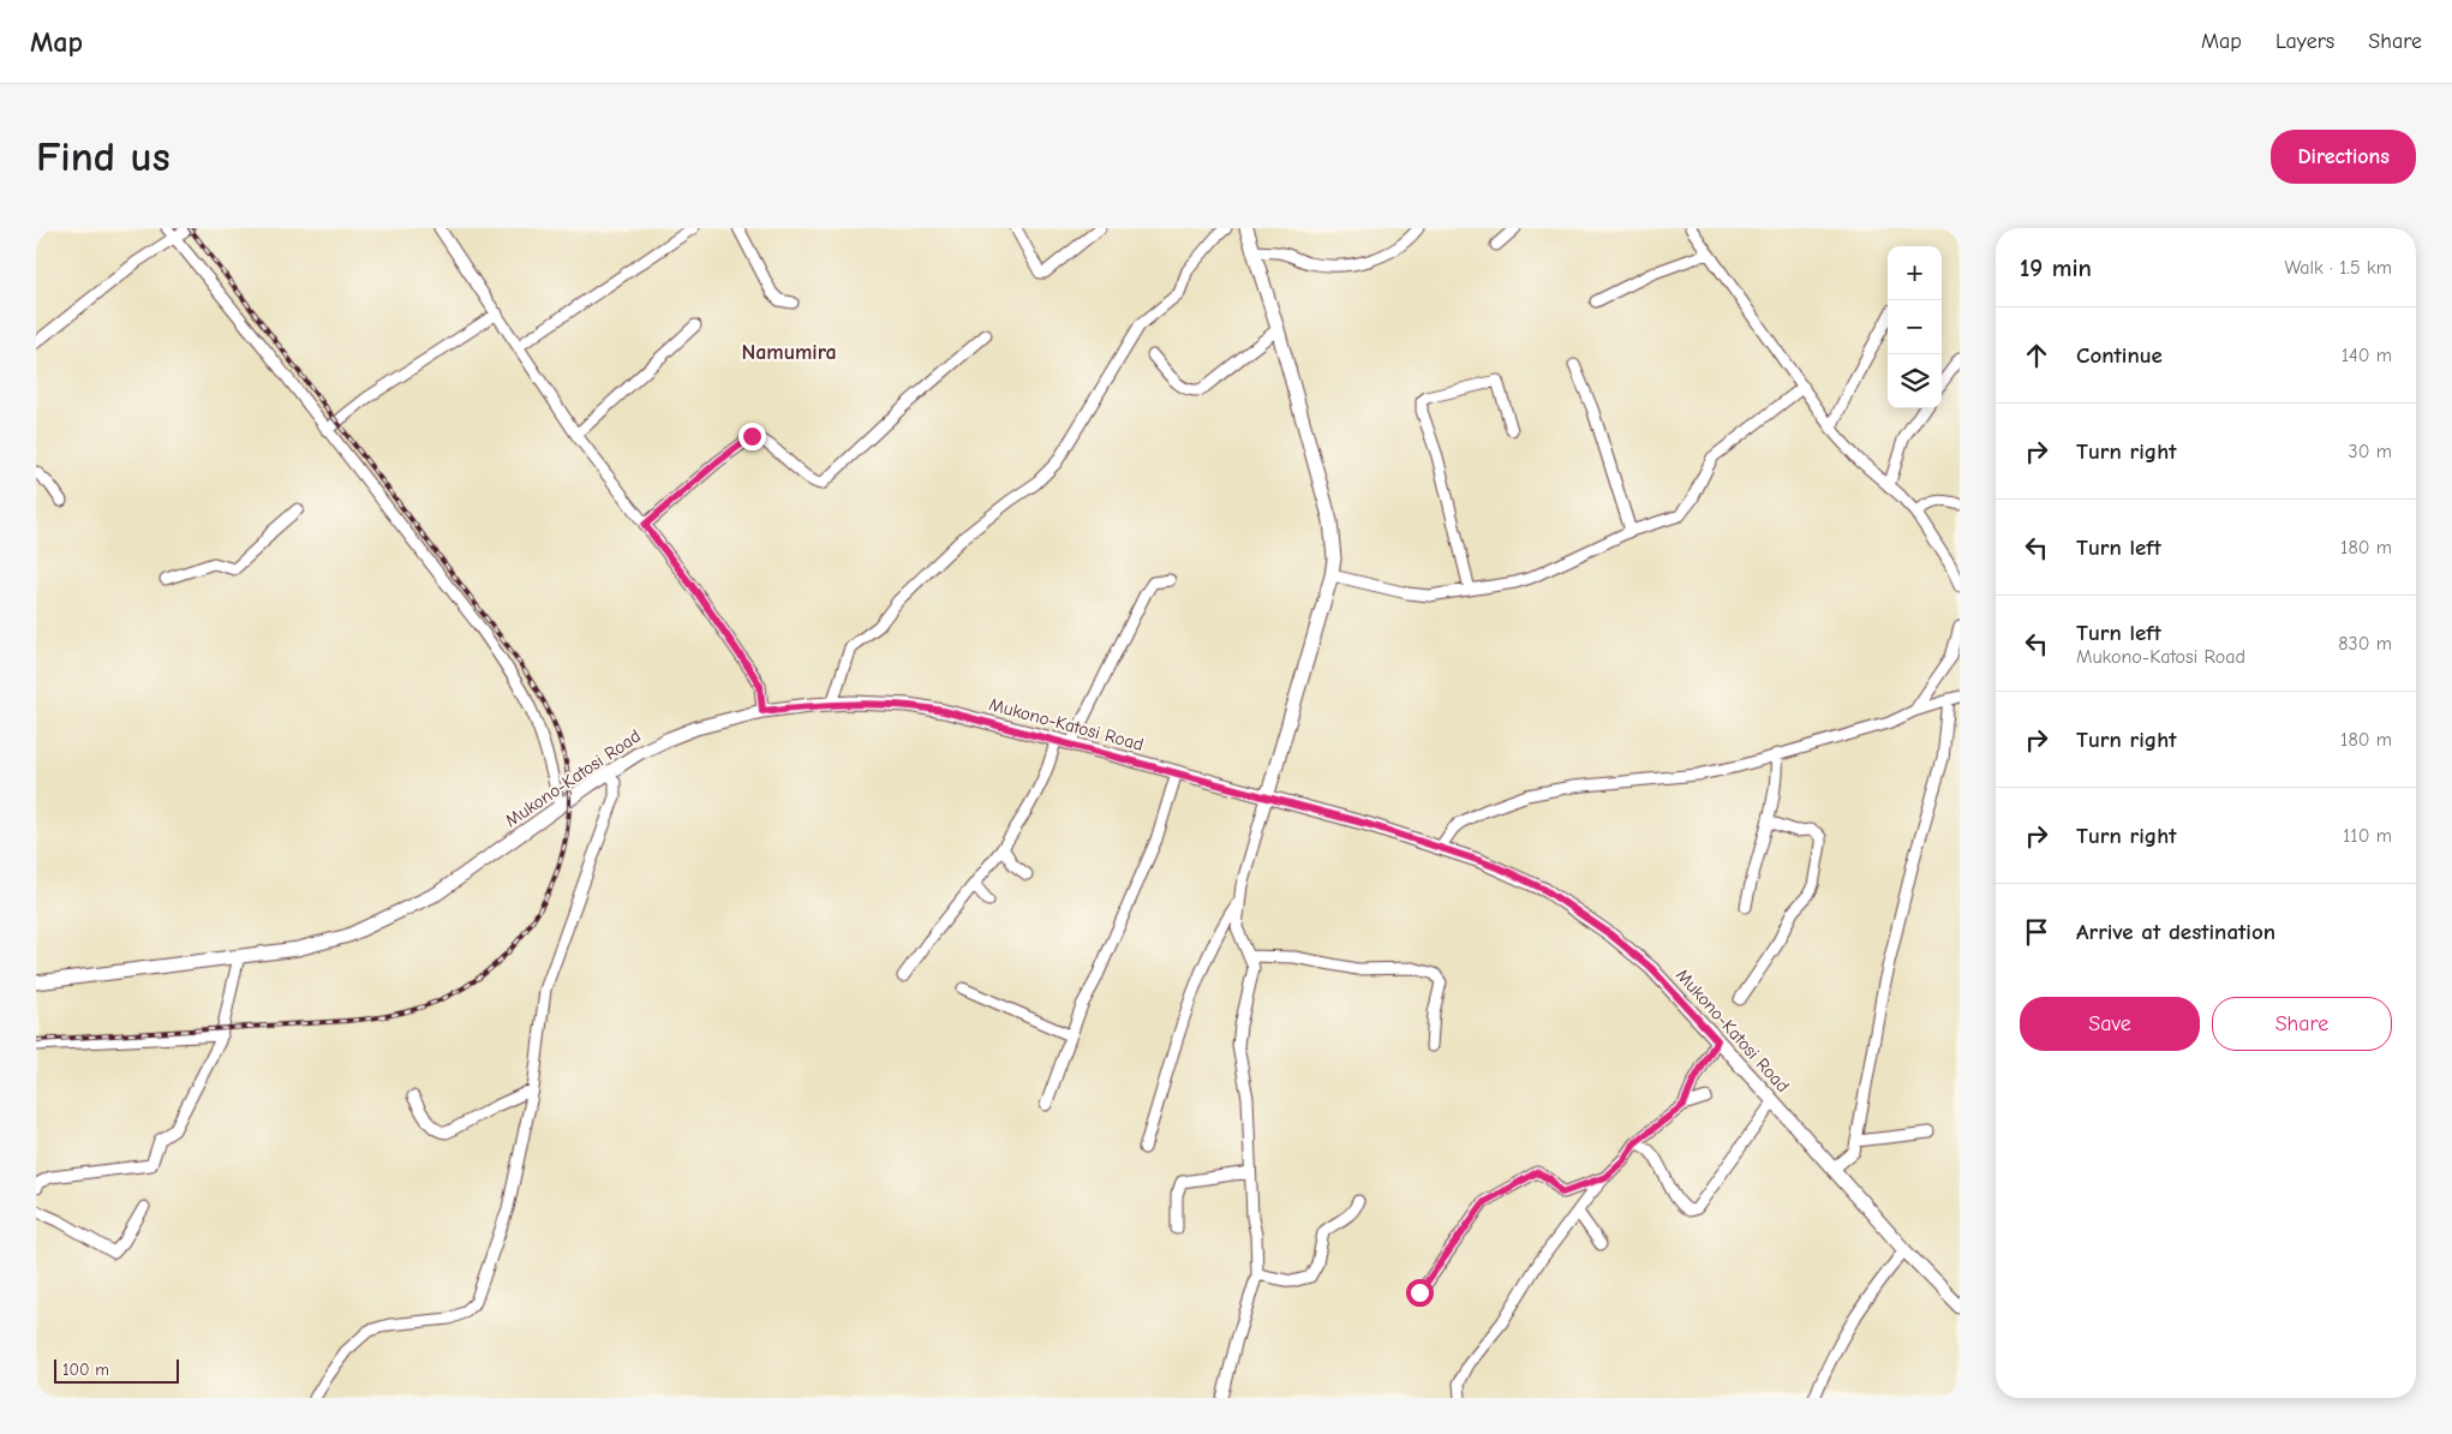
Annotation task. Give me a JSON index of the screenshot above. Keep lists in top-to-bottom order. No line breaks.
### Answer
{"streets":{"main road":["Mukono-Katosi Road"]},"districts":["Namumira"],"scale_bar":"100 m","page":{"header":"Map","nav":["Map","Layers","Share"],"buttons":["Directions",["Save","Share"]],"title":"Find us","heading":["19 min","Walk · 1.5 km"],"map_buttons":["+","−"],"list":[["Continue","140 m"],["Turn right","30 m"],["Turn left","180 m"],["Turn left","Mukono-Katosi Road","830 m"],["Turn right","180 m"],["Turn right","110 m"],"Arrive at destination"],"scale":"100 m"}}
